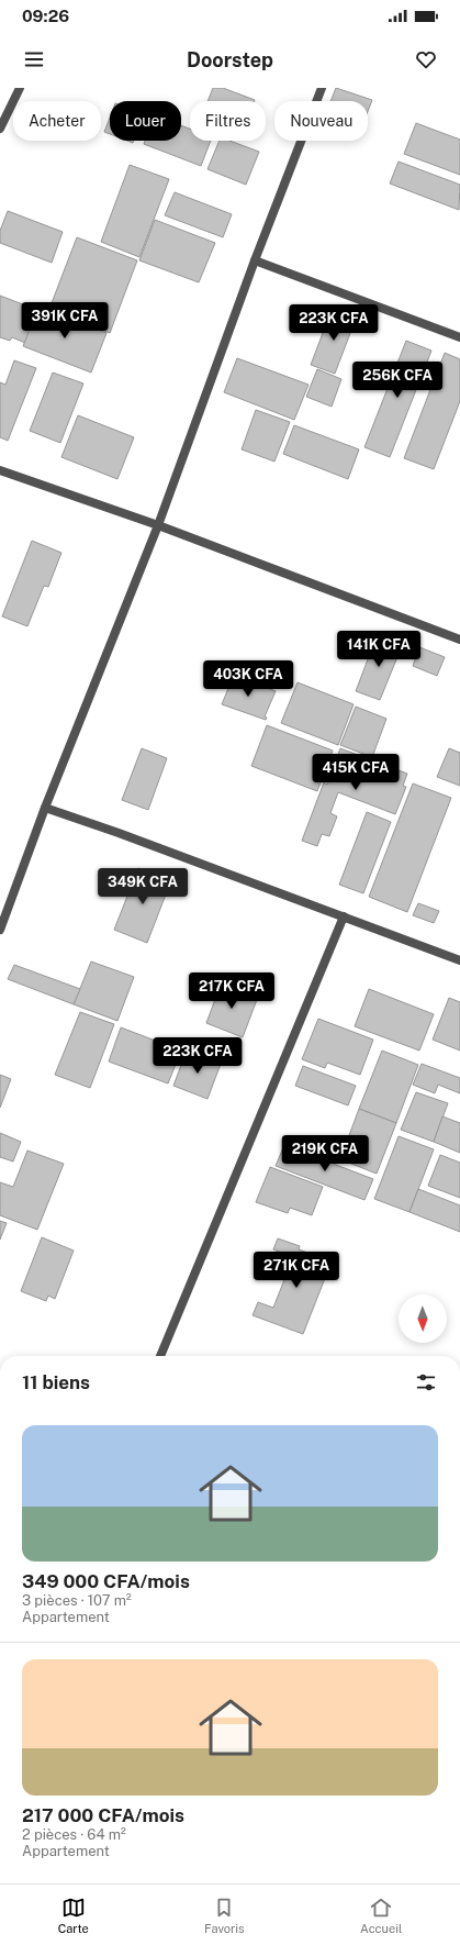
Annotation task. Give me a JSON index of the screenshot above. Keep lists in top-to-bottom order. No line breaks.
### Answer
{"north":"bottom","page":{"status":"09:26","header":"Doorstep","chip":["Acheter","Louer","Filtres","Nouveau"],"price":["391K CFA","223K CFA","256K CFA","141K CFA","403K CFA","415K CFA","349K CFA","217K CFA","223K CFA","219K CFA","271K CFA"],"heading":"11 biens","list":[{"name":"349 000 CFA/mois","note":"3 pièces · 107 m² · Appartement"},{"name":"217 000 CFA/mois","note":"2 pièces · 64 m² · Appartement"}],"tabs":["Carte","Favoris","Accueil"]}}
